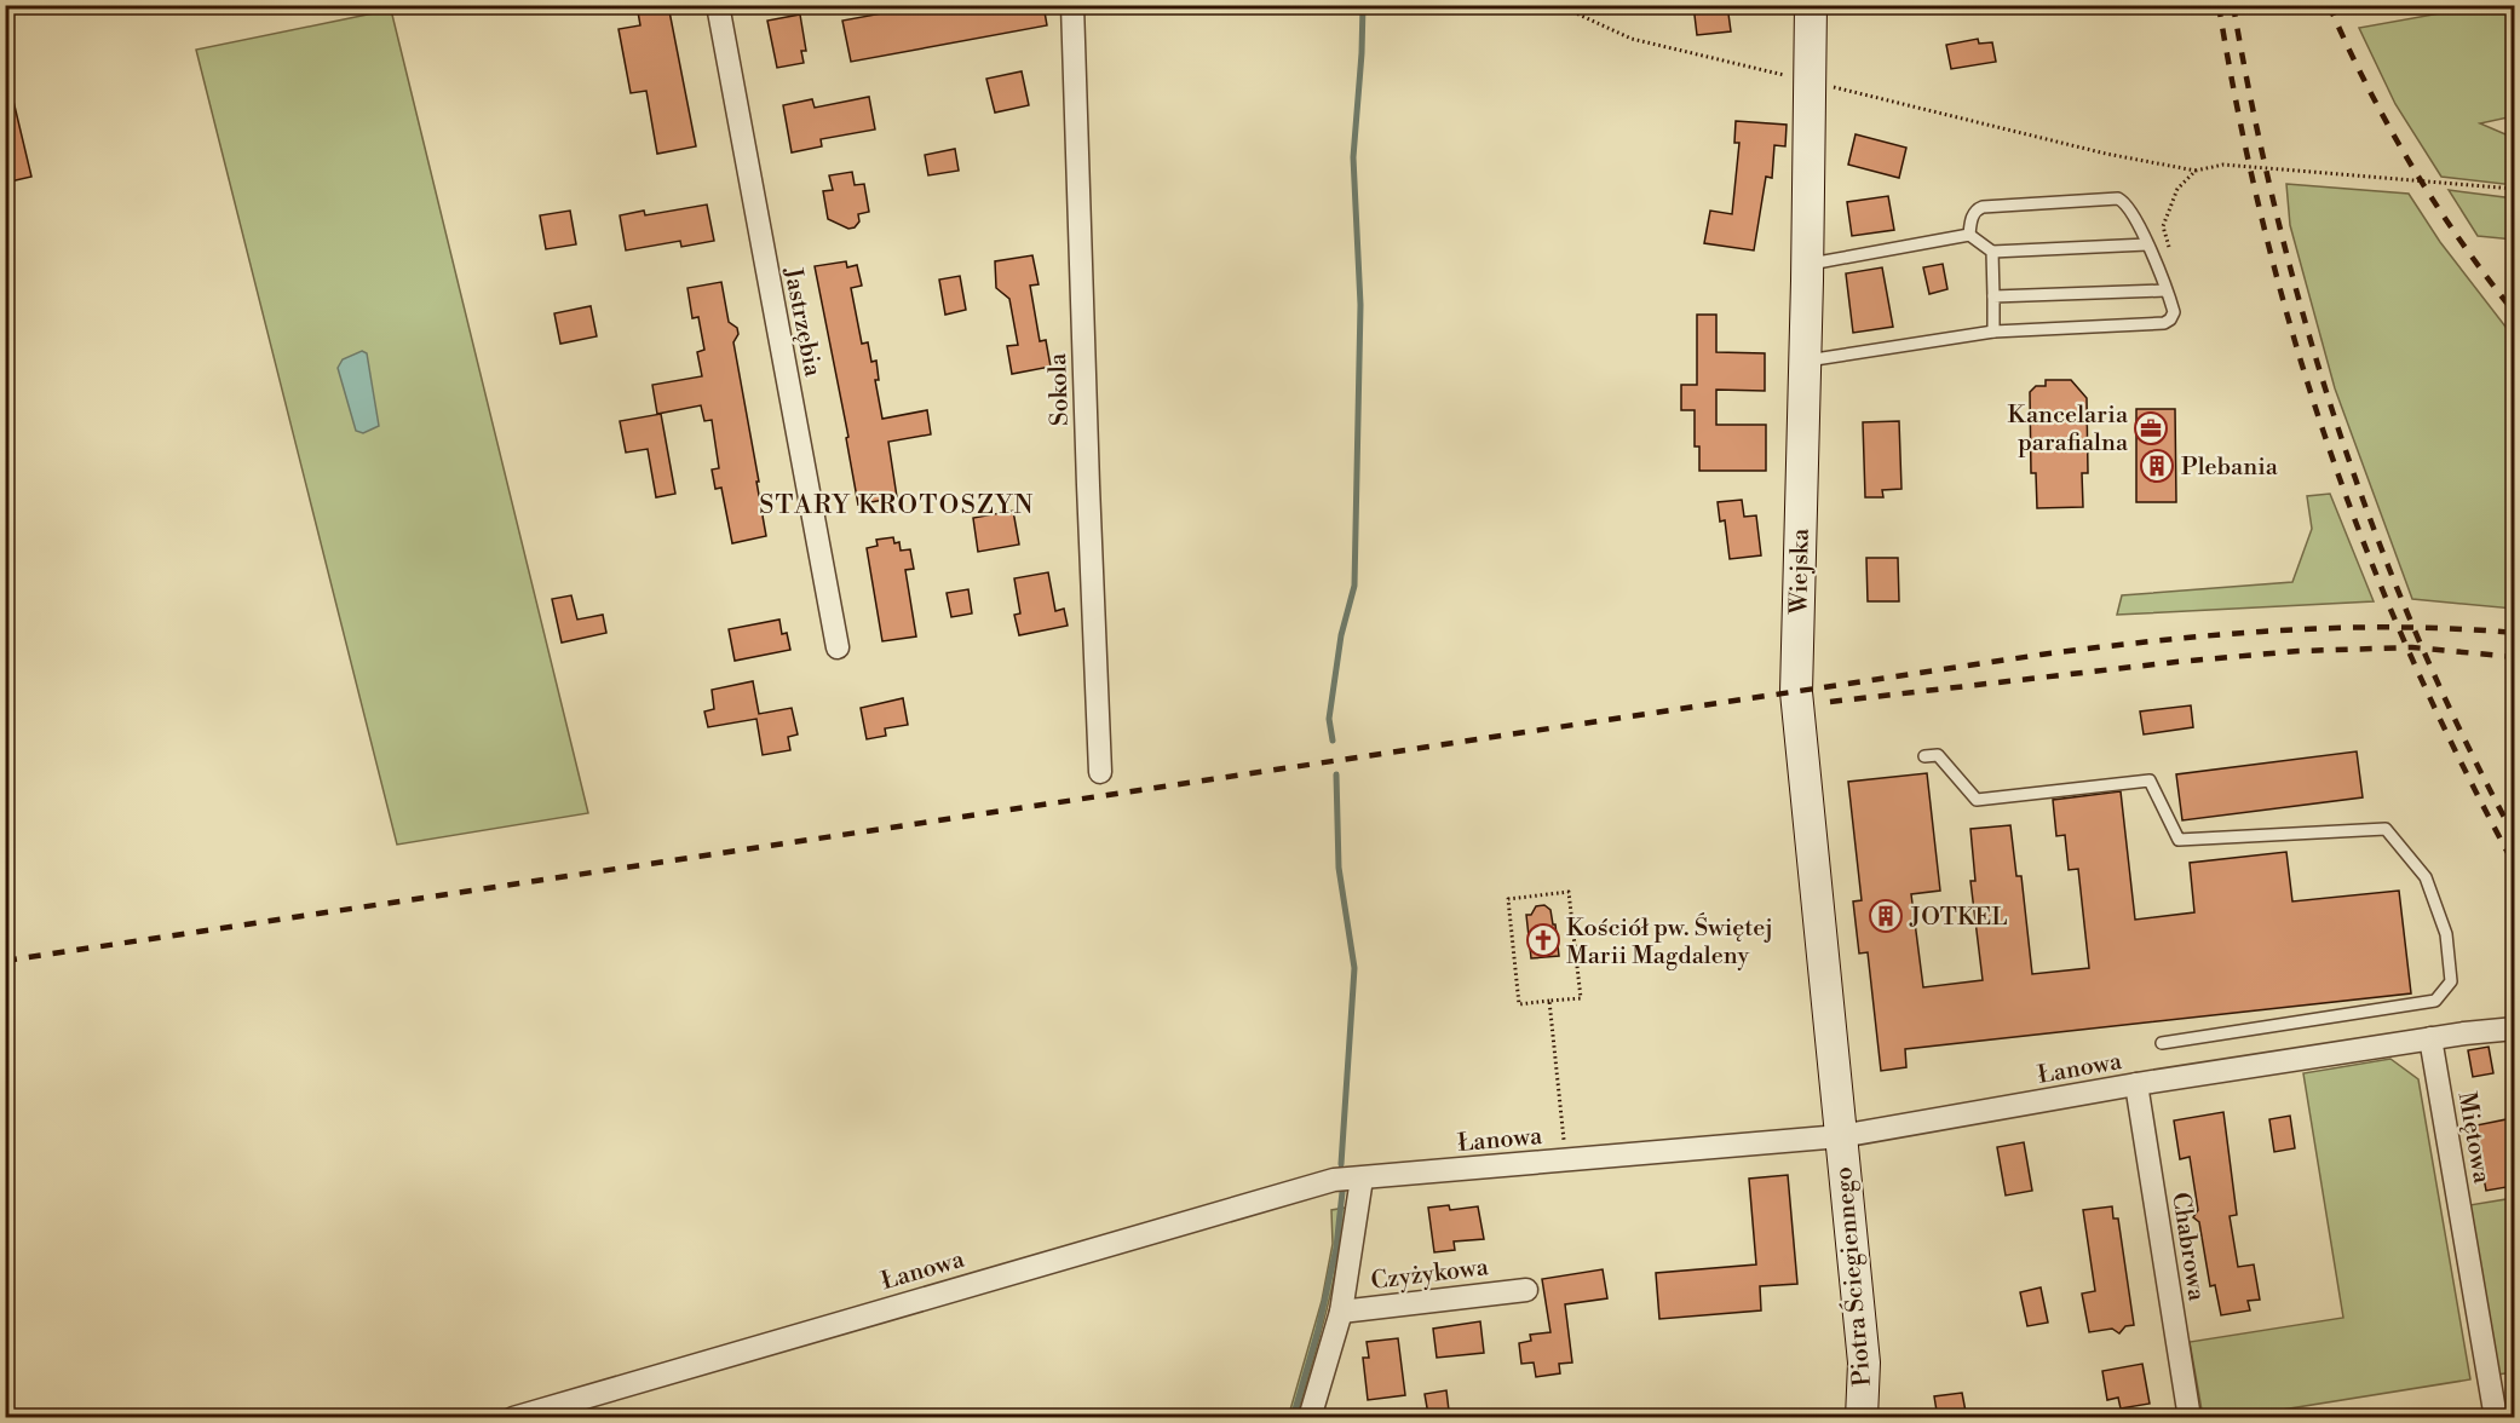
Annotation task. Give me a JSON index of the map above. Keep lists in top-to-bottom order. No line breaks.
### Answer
{"streets":{"street":["Jastrzębia","Sokola","Wiejska","Łanowa","Miętowa","Chabrowa","Czyżykowa","Piotra Ściegiennego"]},"crossings":[["Wiejska","Łanowa"],["Wiejska","Piotra Ściegiennego"],["Łanowa","Miętowa"],["Łanowa","Chabrowa"],["Łanowa","Czyżykowa"],["Łanowa","Piotra Ściegiennego"]],"districts":["STARY KROTOSZYN"],"places":{"office":["Kancelaria parafialna"],"building":["Plebania","JOTKEL"],"church":["Kościół pw. Świętej Marii Magdaleny"]}}
